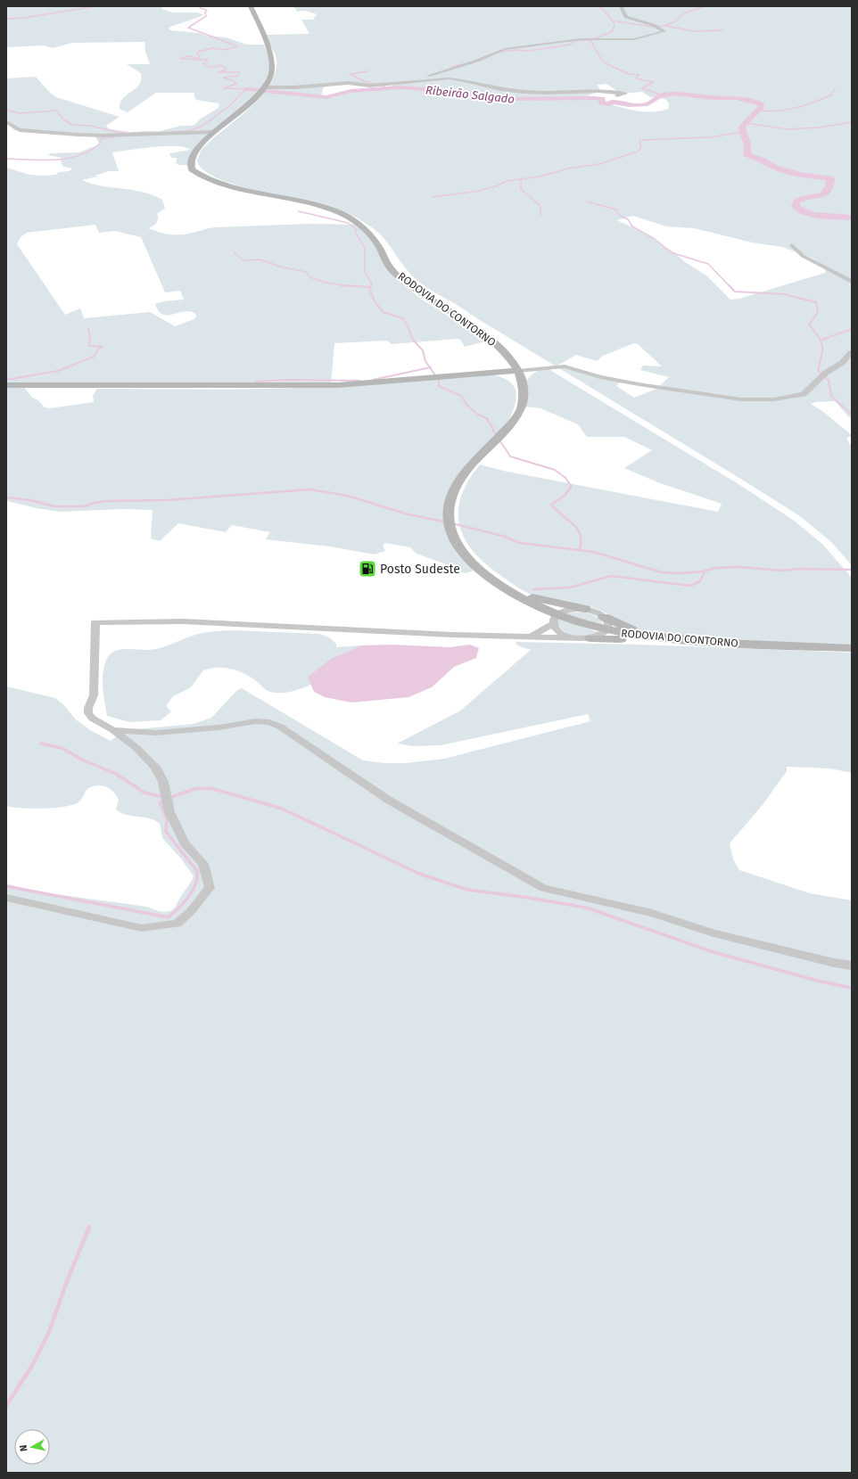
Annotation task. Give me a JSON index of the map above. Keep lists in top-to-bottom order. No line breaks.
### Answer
{"streets":{"main road":["RODOVIA DO CONTORNO"]},"water":["Ribeirão Salgado"],"places":{"fuel station":["Posto Sudeste"]},"north":"left"}
